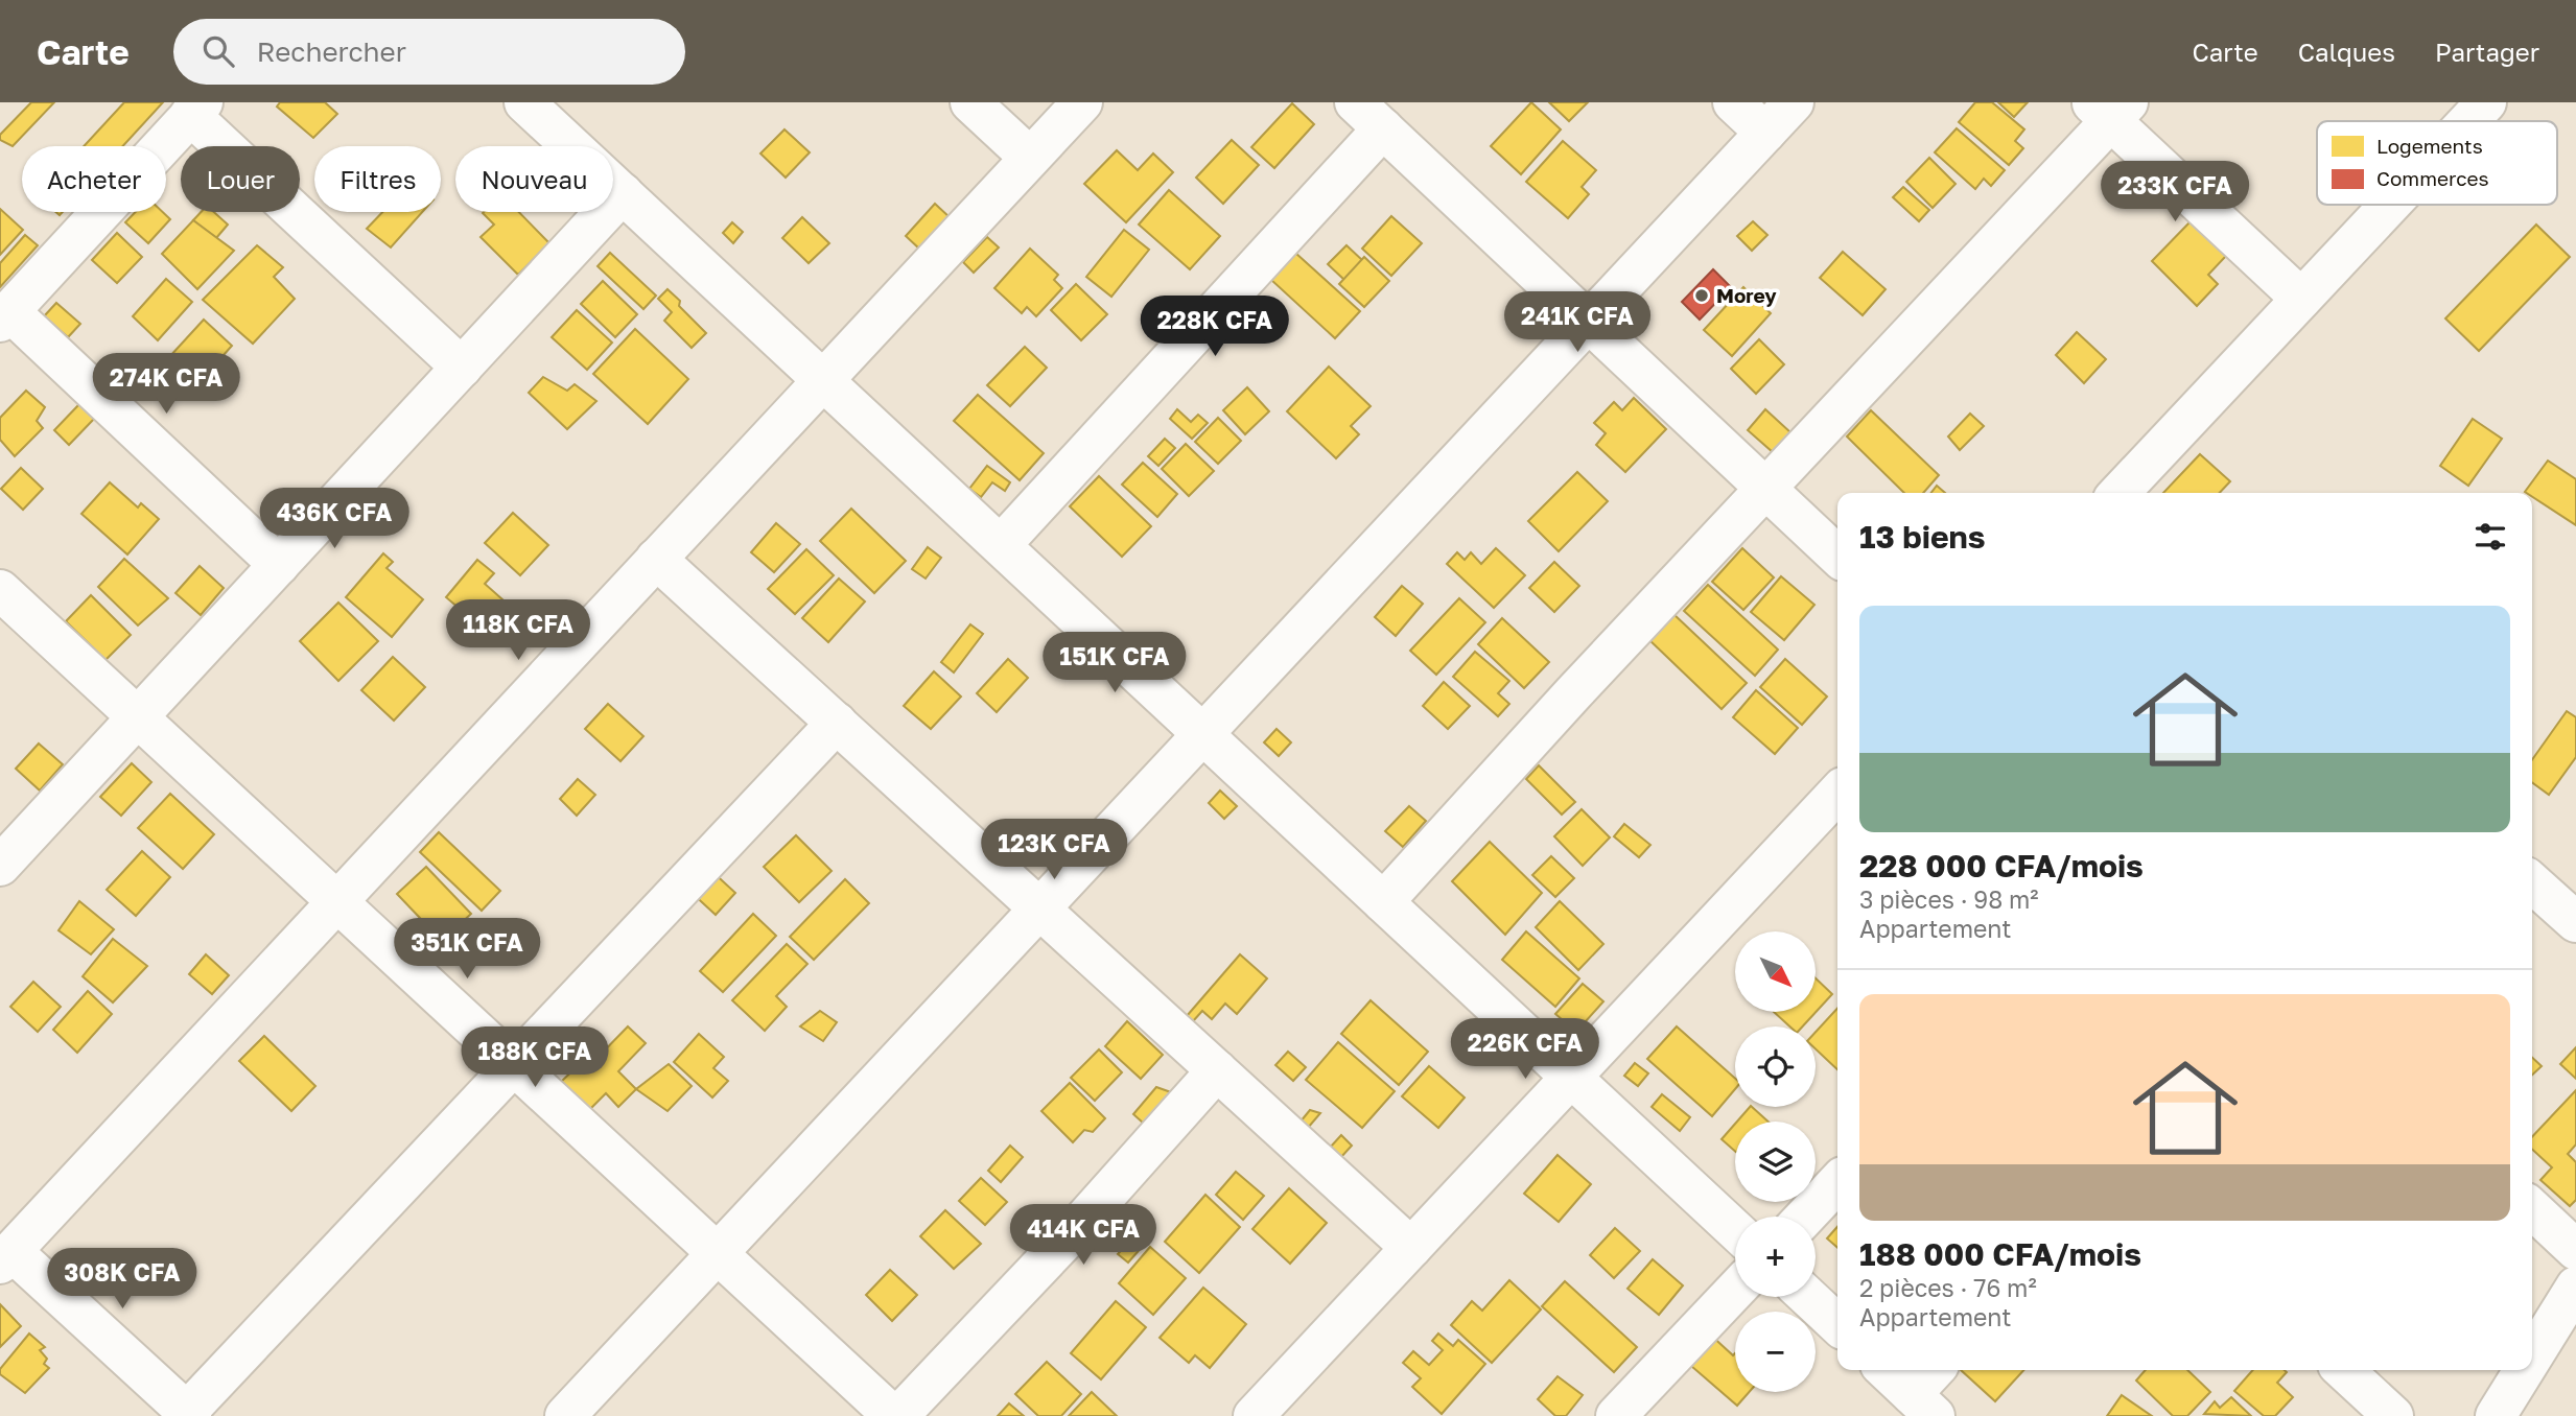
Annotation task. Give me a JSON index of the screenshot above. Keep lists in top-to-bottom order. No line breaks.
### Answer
{"places":["Morey"],"legend":["Logements","Commerces"],"north":"bottom right","page":{"header":"Carte","search":"Rechercher","nav":["Carte","Calques","Partager"],"chip":["Acheter","Louer","Filtres","Nouveau"],"price":["233K CFA","241K CFA","228K CFA","274K CFA","436K CFA","118K CFA","151K CFA","123K CFA","351K CFA","226K CFA","188K CFA","414K CFA","308K CFA"],"heading":"13 biens","list":[{"name":"228 000 CFA/mois","note":"3 pièces · 98 m² · Appartement"},{"name":"188 000 CFA/mois","note":"2 pièces · 76 m² · Appartement"}],"map_buttons":["+","−"]}}
